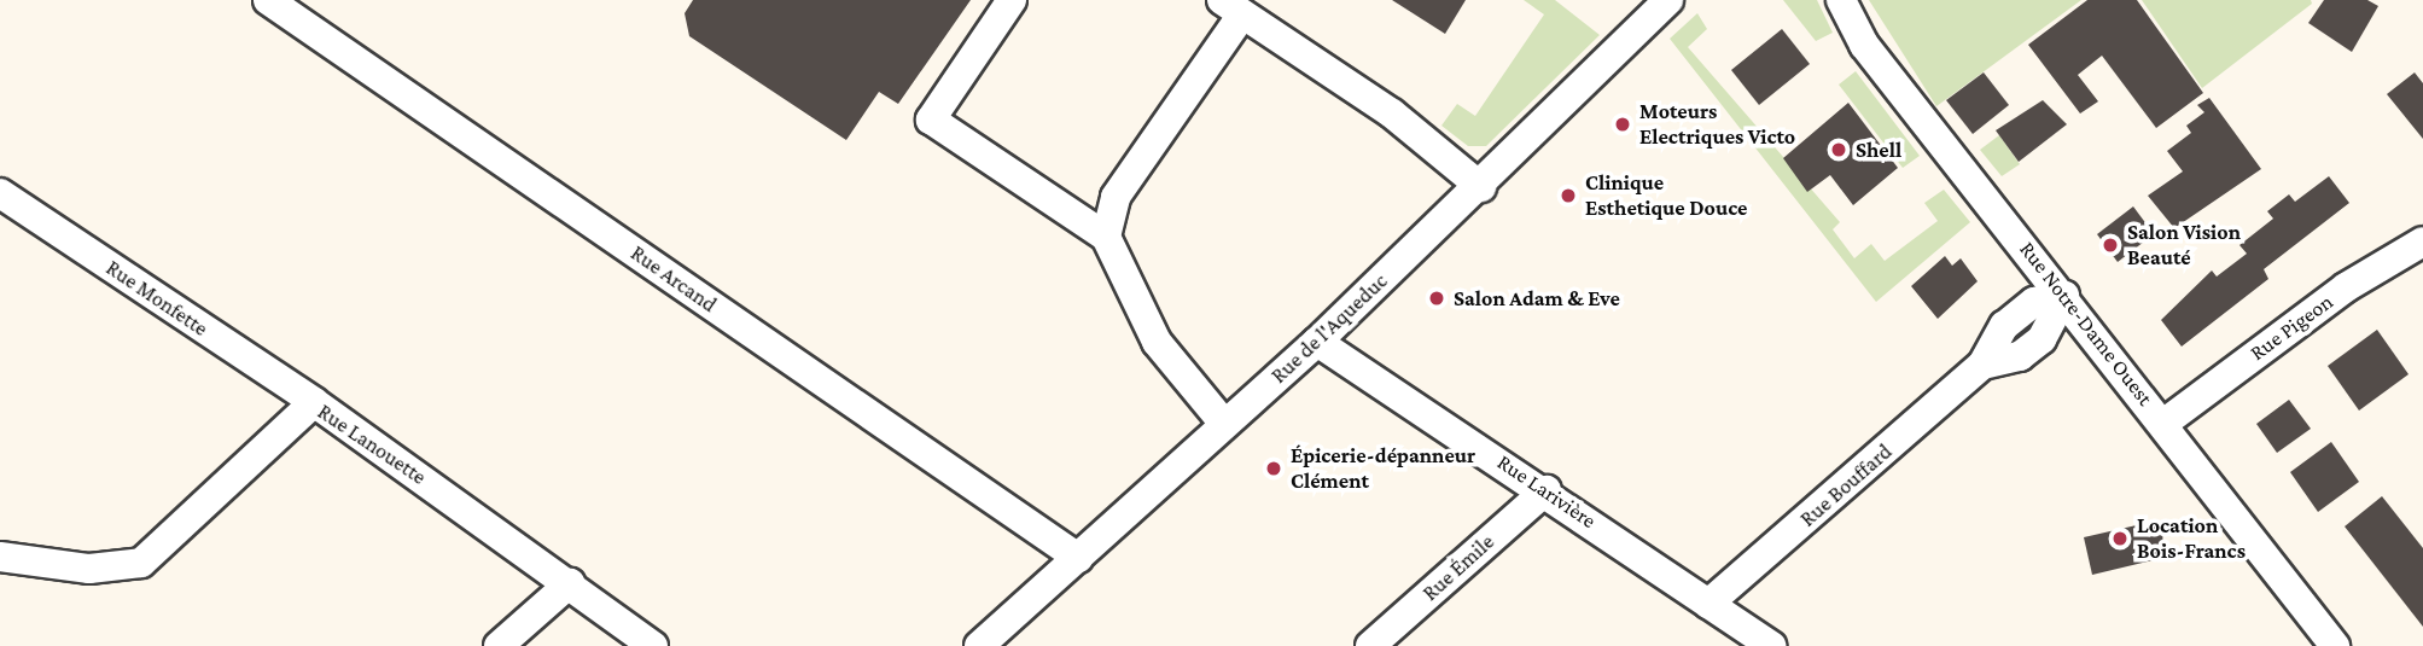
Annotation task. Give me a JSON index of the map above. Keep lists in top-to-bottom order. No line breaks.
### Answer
{"streets":{"street":["Rue Arcand","Rue Monfette","Rue Notre-Dame Ouest","Rue Pigeon","Rue de l'Aqueduc","Rue Lanouette","Rue Bouffard","Rue Larivière","Rue Émile"]},"crossings":[["Rue Arcand","Rue de l'Aqueduc"],["Rue Monfette","Rue Lanouette"],["Rue Notre-Dame Ouest","Rue Pigeon"],["Rue Notre-Dame Ouest","Rue Bouffard"],["Rue de l'Aqueduc","Rue Larivière"],["Rue Bouffard","Rue Larivière"],["Rue Larivière","Rue Émile"]],"places":["Moteurs Electriques Victo","Shell","Clinique Esthetique Douce","Salon Vision Beauté","Salon Adam & Eve","Épicerie-dépanneur Clément","Location Bois-Francs"]}
